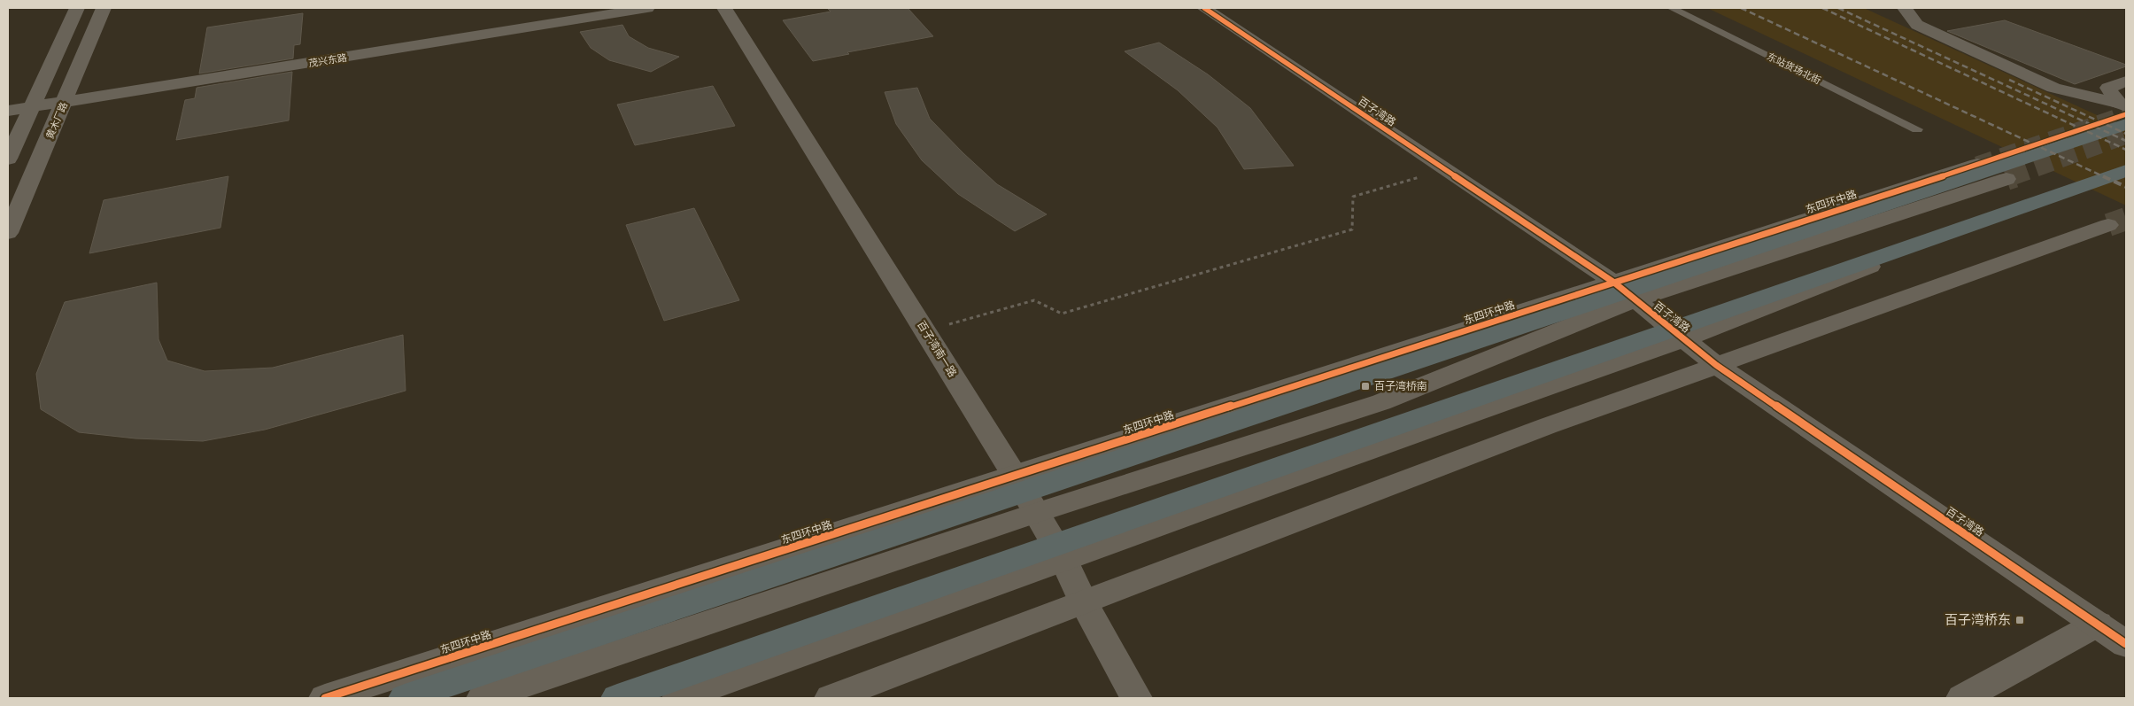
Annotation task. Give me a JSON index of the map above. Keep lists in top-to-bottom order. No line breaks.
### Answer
{"streets":{"highway":["东四环中路"],"main road":["茂兴东路","百子湾路","黄木厂路","百子湾南一路"],"lane":["东站货场北街"]},"crossings":[["茂兴东路","黄木厂路"],["百子湾路","东四环中路"],["东四环中路","百子湾南一路"]],"places":{"transit":["百子湾桥南","百子湾桥东"]}}
